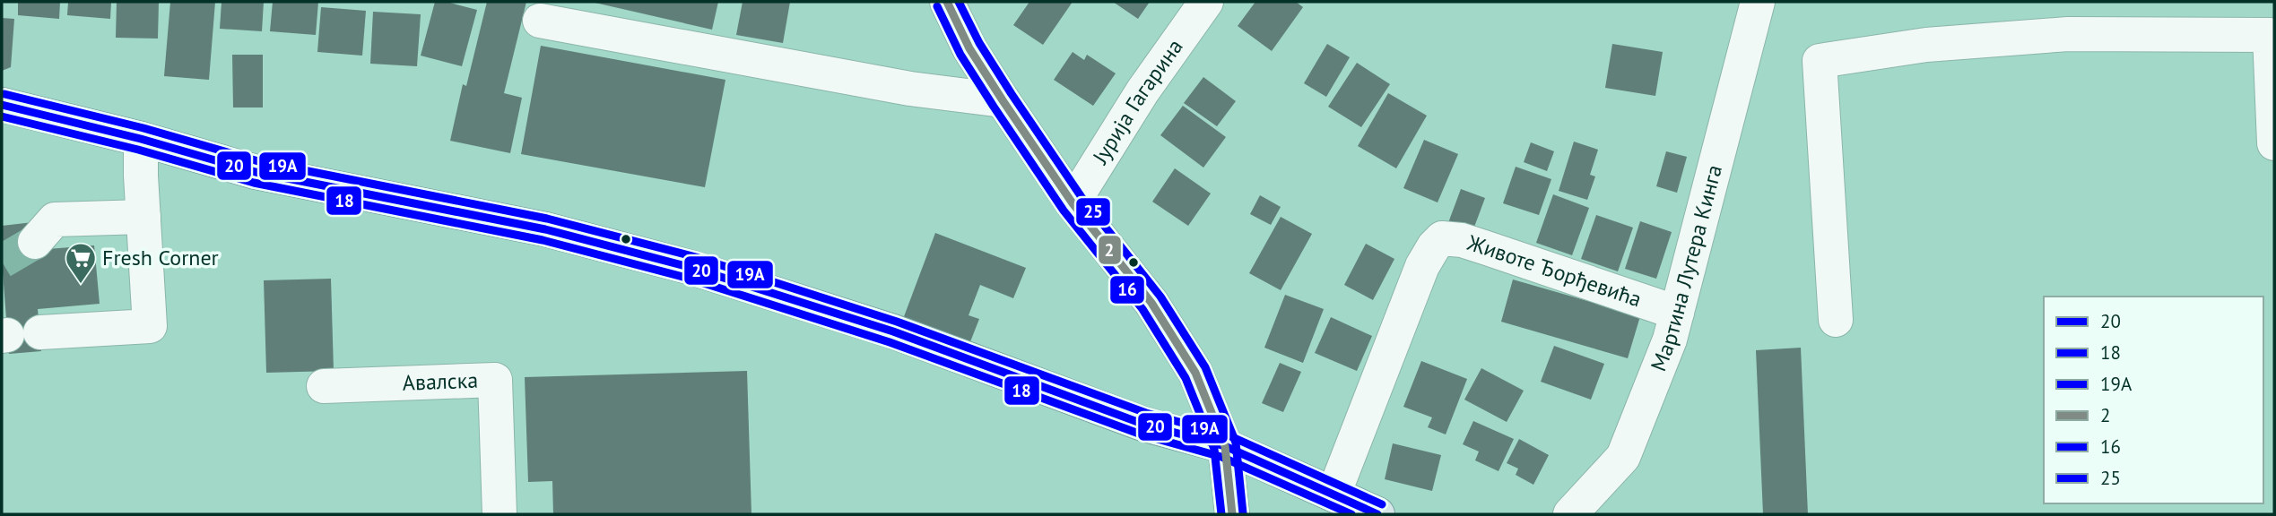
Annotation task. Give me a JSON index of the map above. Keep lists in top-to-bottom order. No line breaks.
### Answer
{"streets":{"street":["Јурија Гагарина","Мартина Лутера Кинга","Животе Ђорђевића","Авалска"]},"crossings":[["Мартина Лутера Кинга","Животе Ђорђевића"]],"places":{"supermarket":["Fresh Corner"]},"lines":["transit line 2","transit line 25","transit line 16","transit line 19А","transit line 20","transit line 18"],"legend":["20","18","19А","2","16","25"]}
